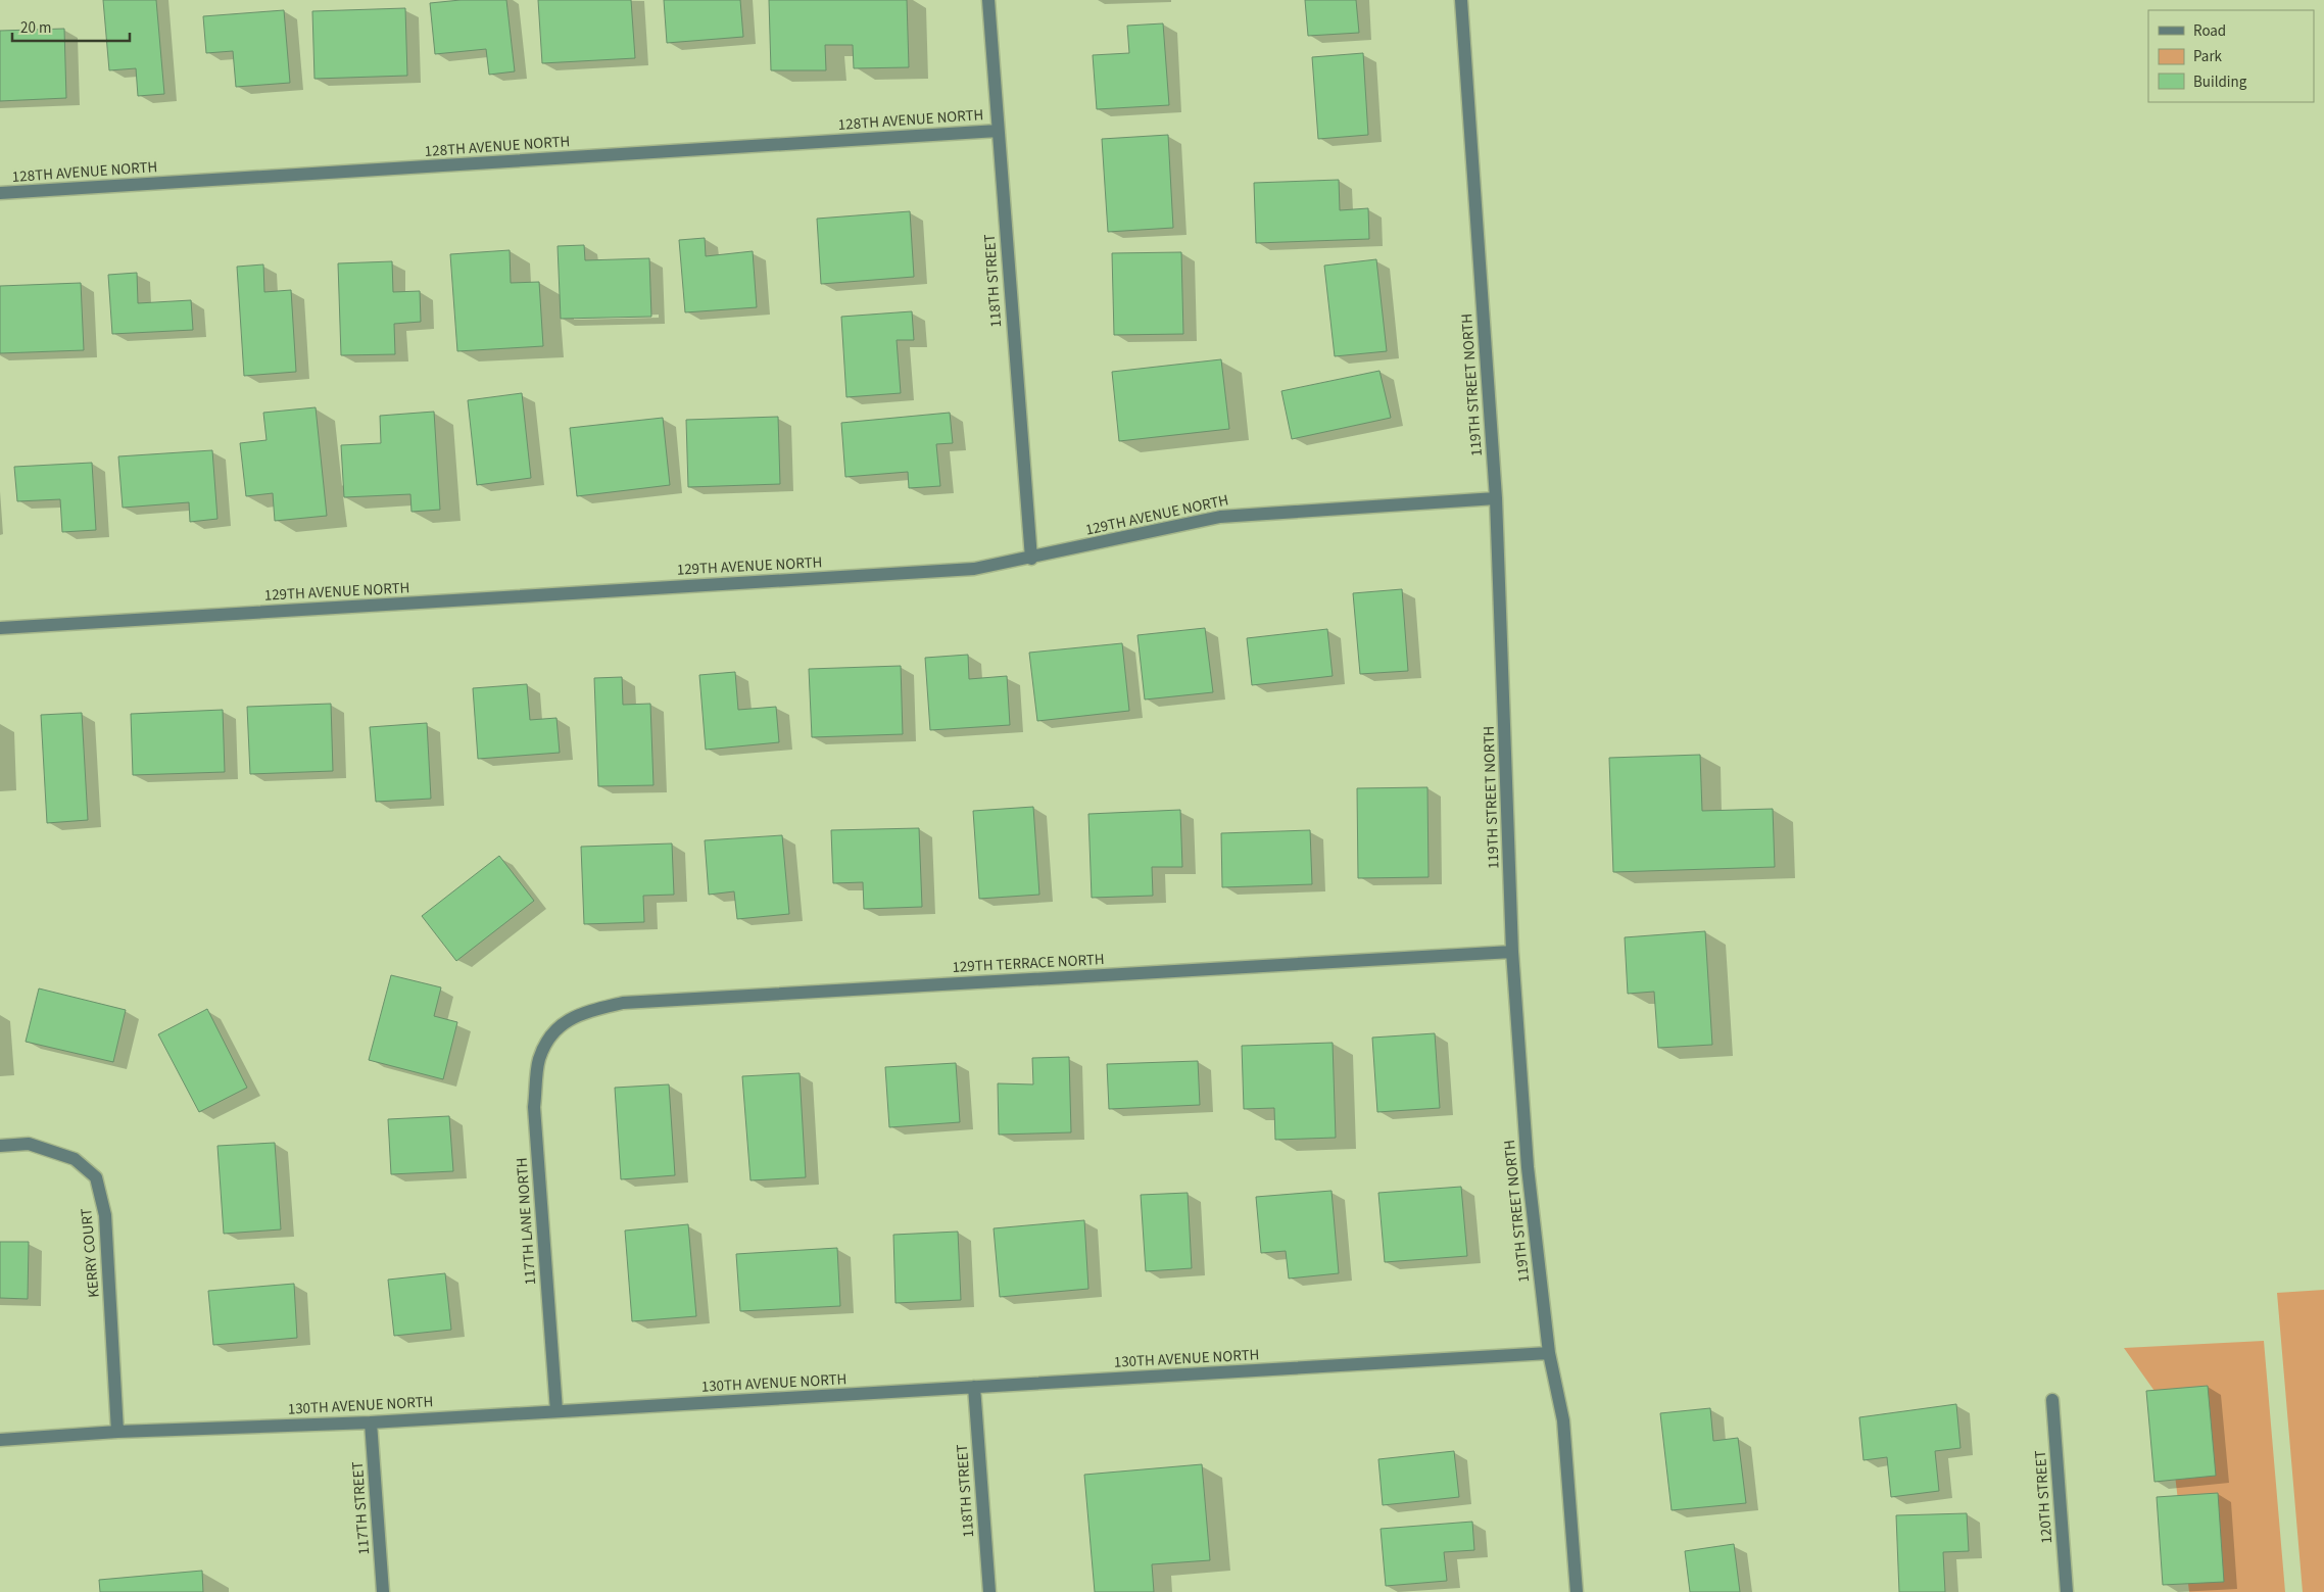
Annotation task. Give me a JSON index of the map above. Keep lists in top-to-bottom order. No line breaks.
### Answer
{"streets":{"street":["128TH AVENUE NORTH","118TH STREET","119TH STREET NORTH","129TH AVENUE NORTH","129TH TERRACE NORTH","117TH LANE NORTH","KERRY COURT","130TH AVENUE NORTH","120TH STREET","117TH STREET"]},"crossings":[["128TH AVENUE NORTH","118TH STREET"],["118TH STREET","129TH AVENUE NORTH"],["118TH STREET","130TH AVENUE NORTH"],["119TH STREET NORTH","129TH AVENUE NORTH"],["119TH STREET NORTH","129TH TERRACE NORTH"],["119TH STREET NORTH","130TH AVENUE NORTH"],["129TH TERRACE NORTH","117TH LANE NORTH"],["117TH LANE NORTH","130TH AVENUE NORTH"],["KERRY COURT","130TH AVENUE NORTH"],["130TH AVENUE NORTH","117TH STREET"]],"legend":["Road","Park","Building"],"scale_bar":"20 m"}
